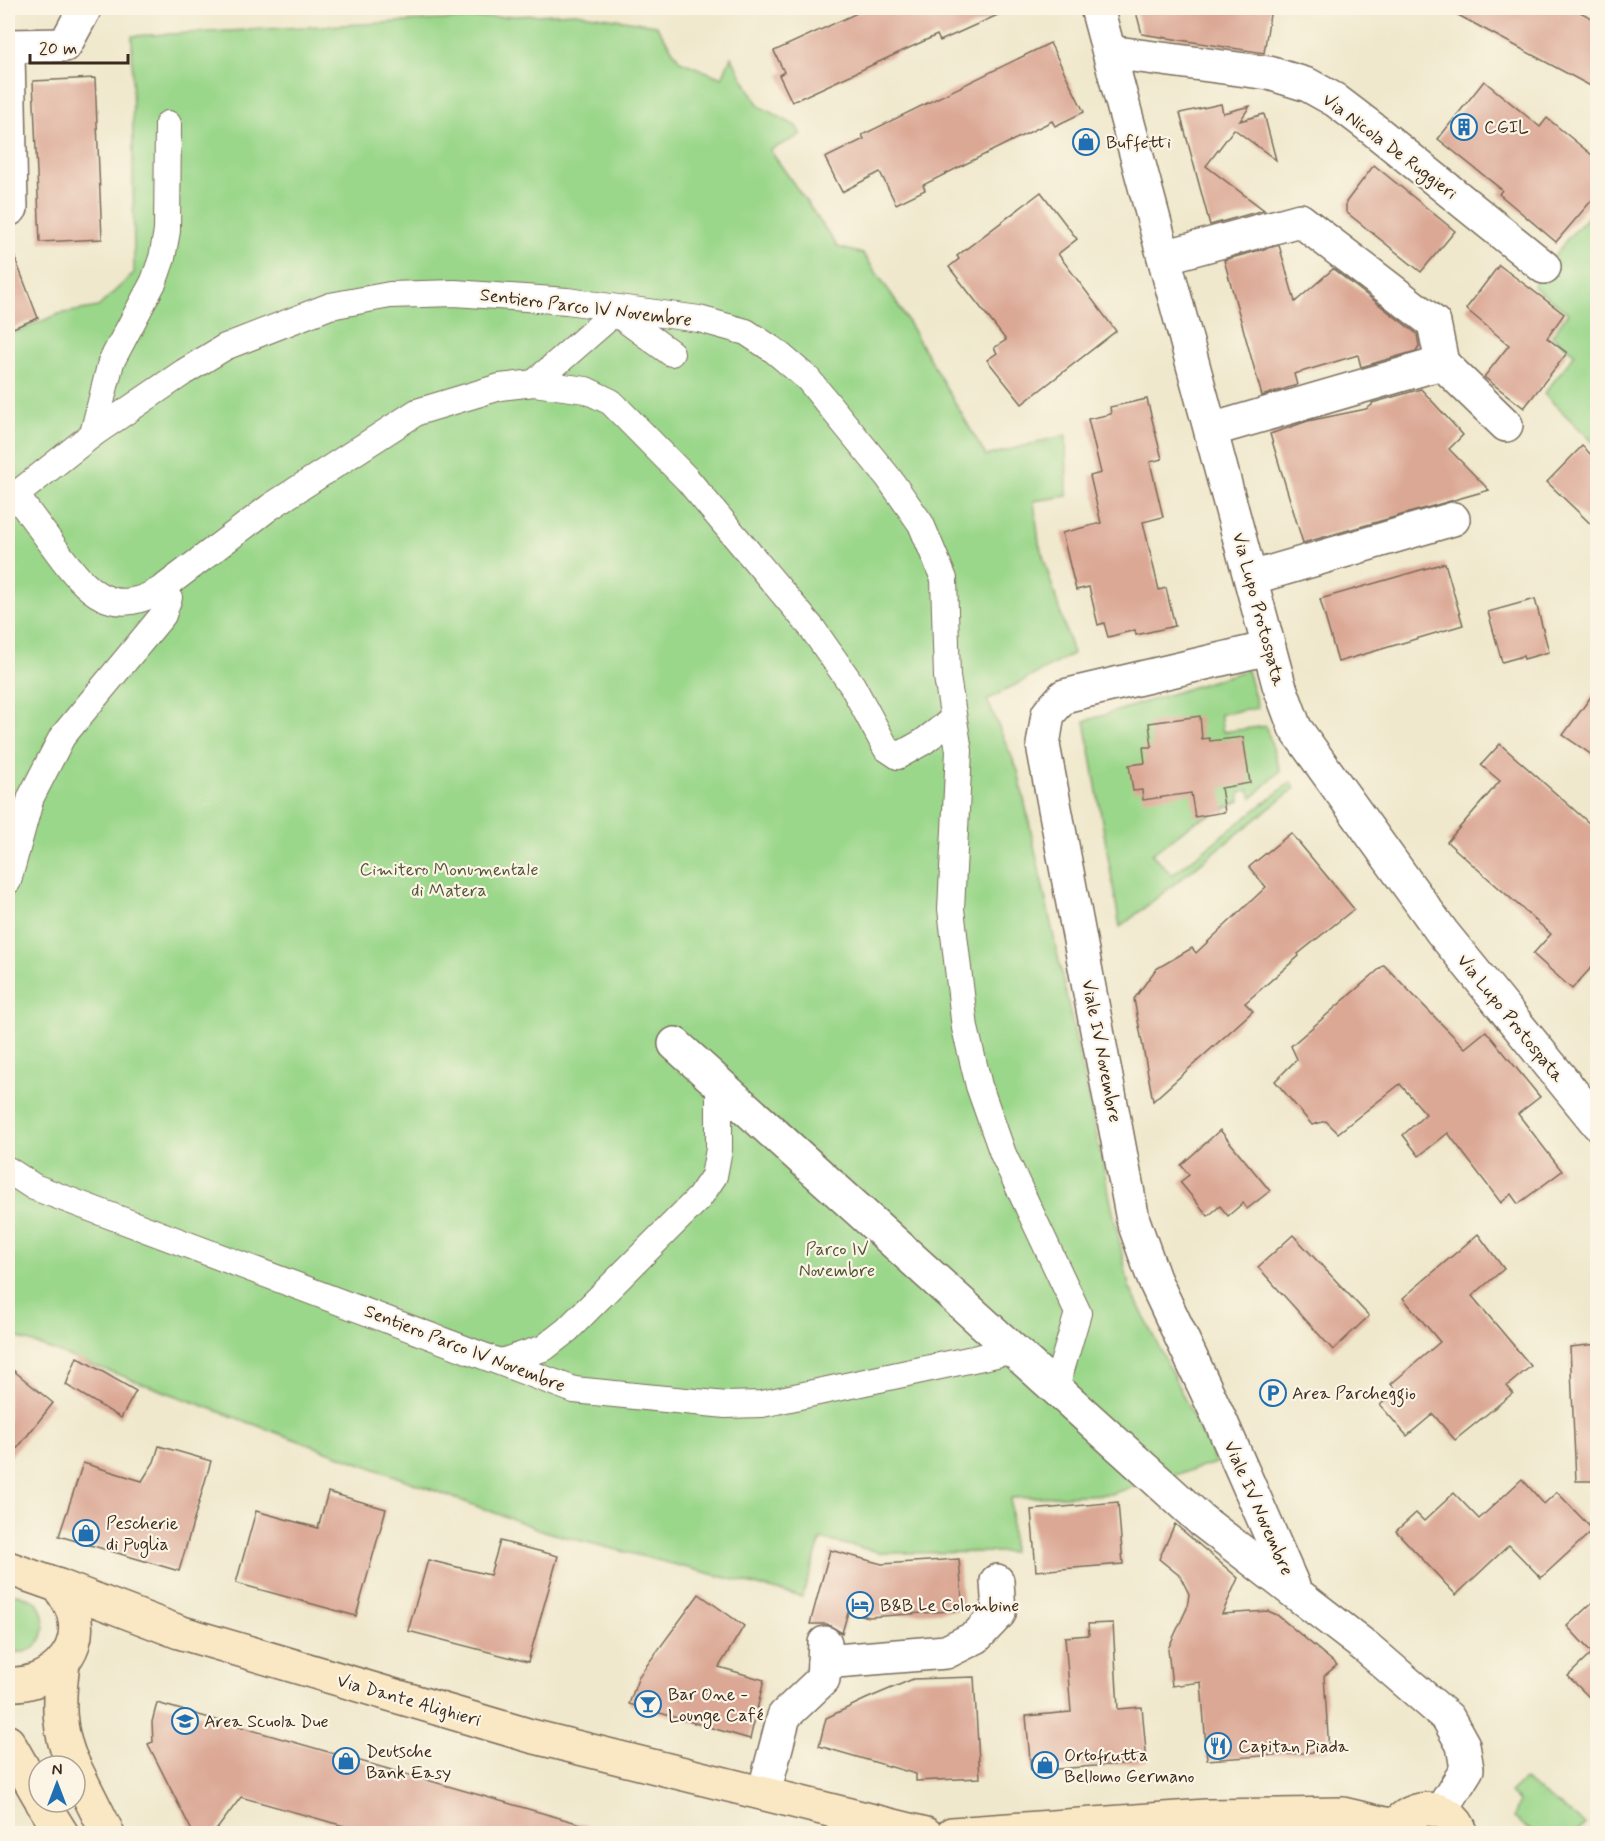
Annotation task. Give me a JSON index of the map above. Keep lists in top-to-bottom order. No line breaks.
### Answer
{"streets":{"main road":["Via Dante Alighieri"],"street":["Via Nicola De Ruggieri","Sentiero Parco IV Novembre","Via Lupo Protospata","Viale IV Novembre"]},"crossings":[["Via Nicola De Ruggieri","Via Lupo Protospata"],["Sentiero Parco IV Novembre","Viale IV Novembre"],["Via Lupo Protospata","Viale IV Novembre"]],"parks":["Cimitero Monumentale di Matera","Parco IV Novembre"],"places":{"building":["CGIL"],"shop":["Buffetti","Pescherie di Puglia","Deutsche Bank Easy","Ortofrutta Bellomo Germano"],"parking":["Area Parcheggio"],"hotel":["B&B Le Colombine"],"bar":["Bar One - Lounge Café"],"school or university":["Area Scuola Due"],"restaurant":["Capitan Piada"]},"scale_bar":"20 m","north":"top"}
